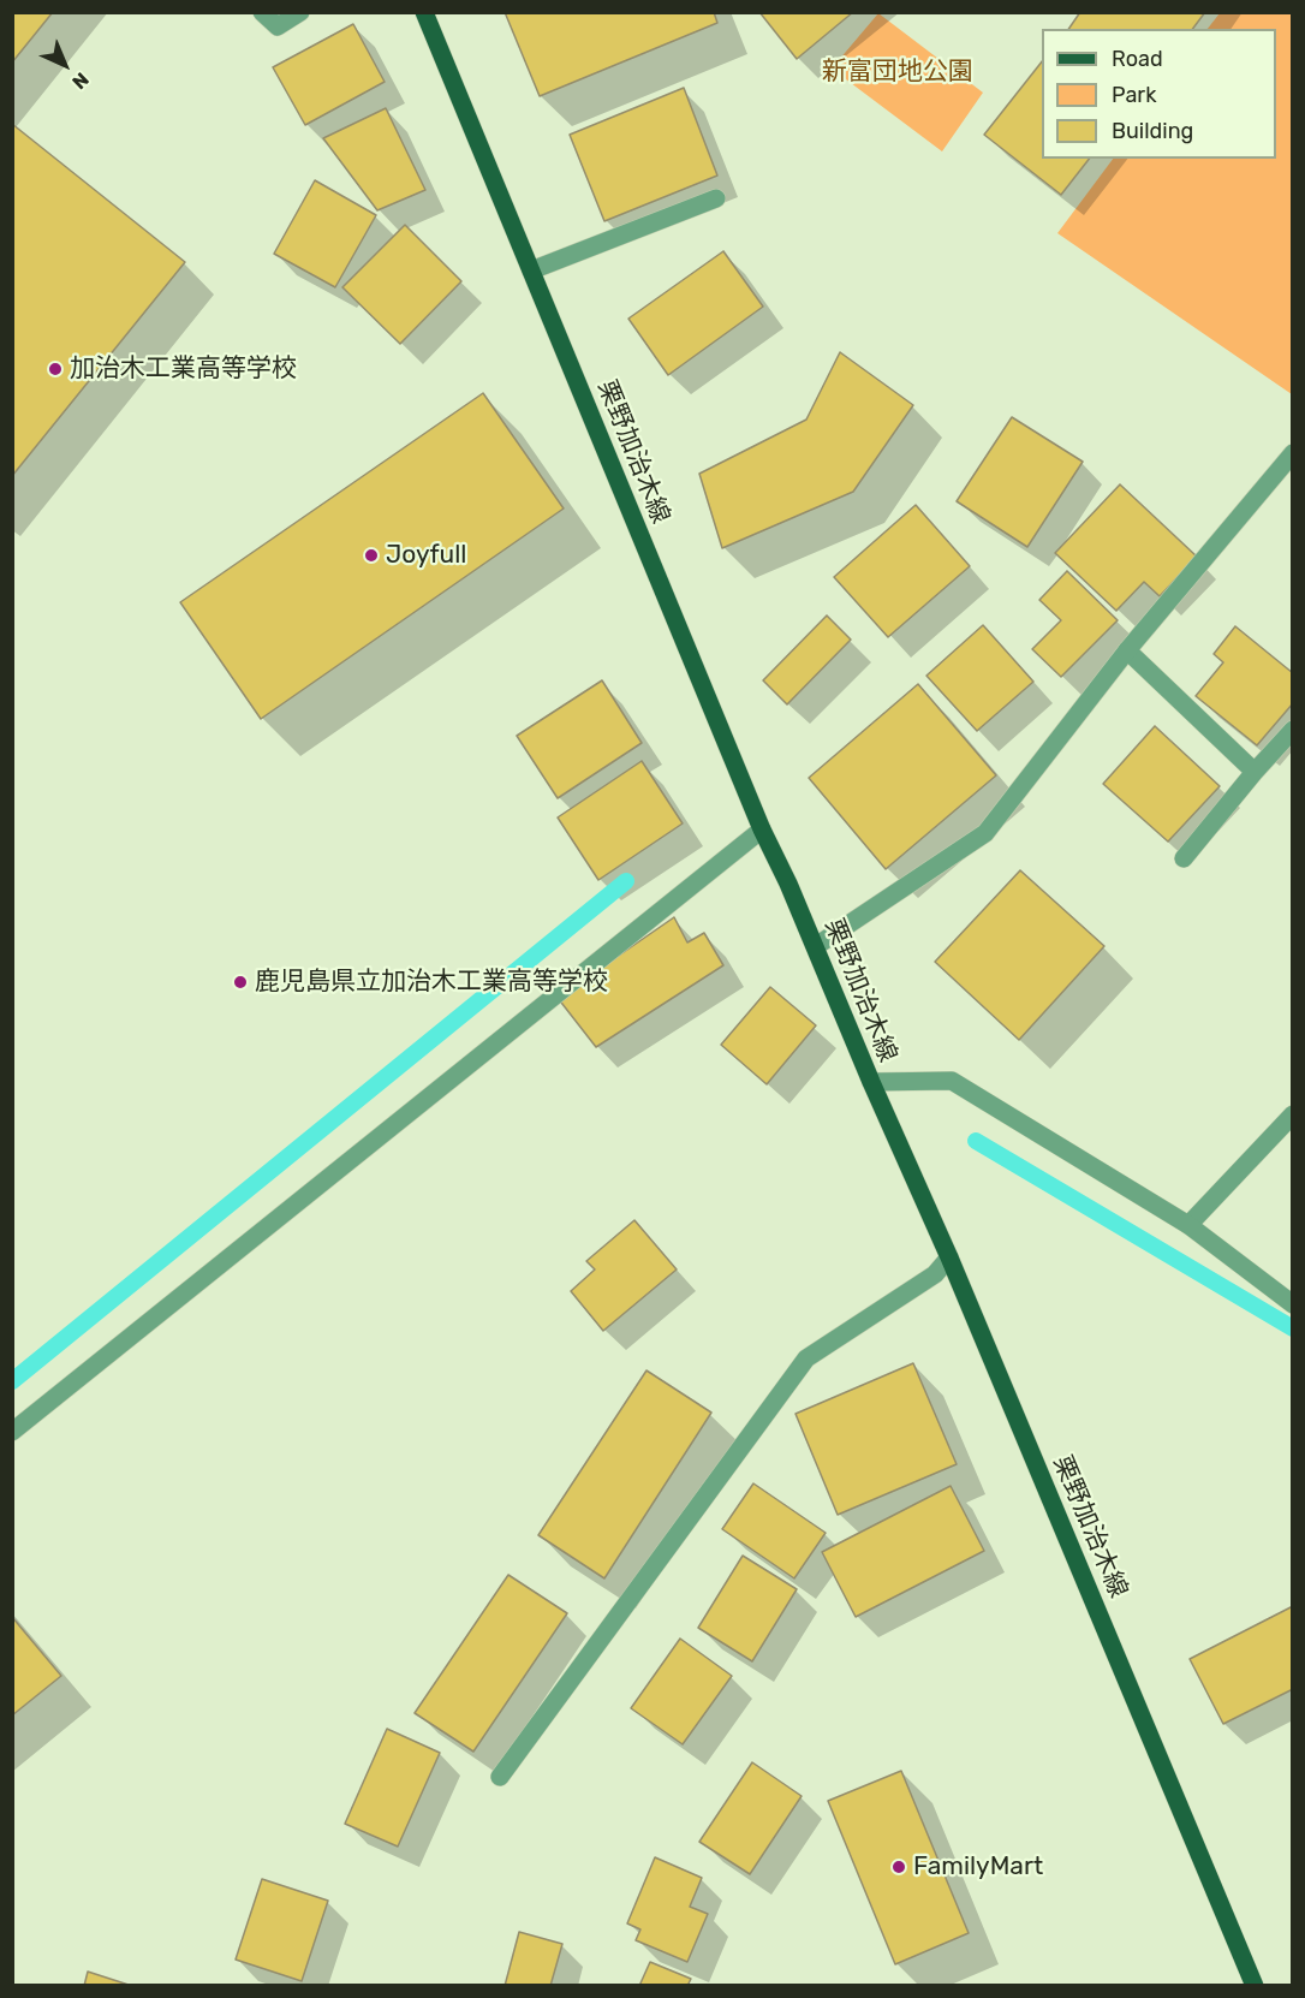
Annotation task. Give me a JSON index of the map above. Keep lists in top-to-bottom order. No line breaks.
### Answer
{"streets":{"main road":["栗野加治木線"]},"parks":["新富団地公園"],"places":["加治木工業高等学校","Joyfull","鹿児島県立加治木工業高等学校","FamilyMart"],"legend":["Road","Park","Building"],"north":"bottom right"}
